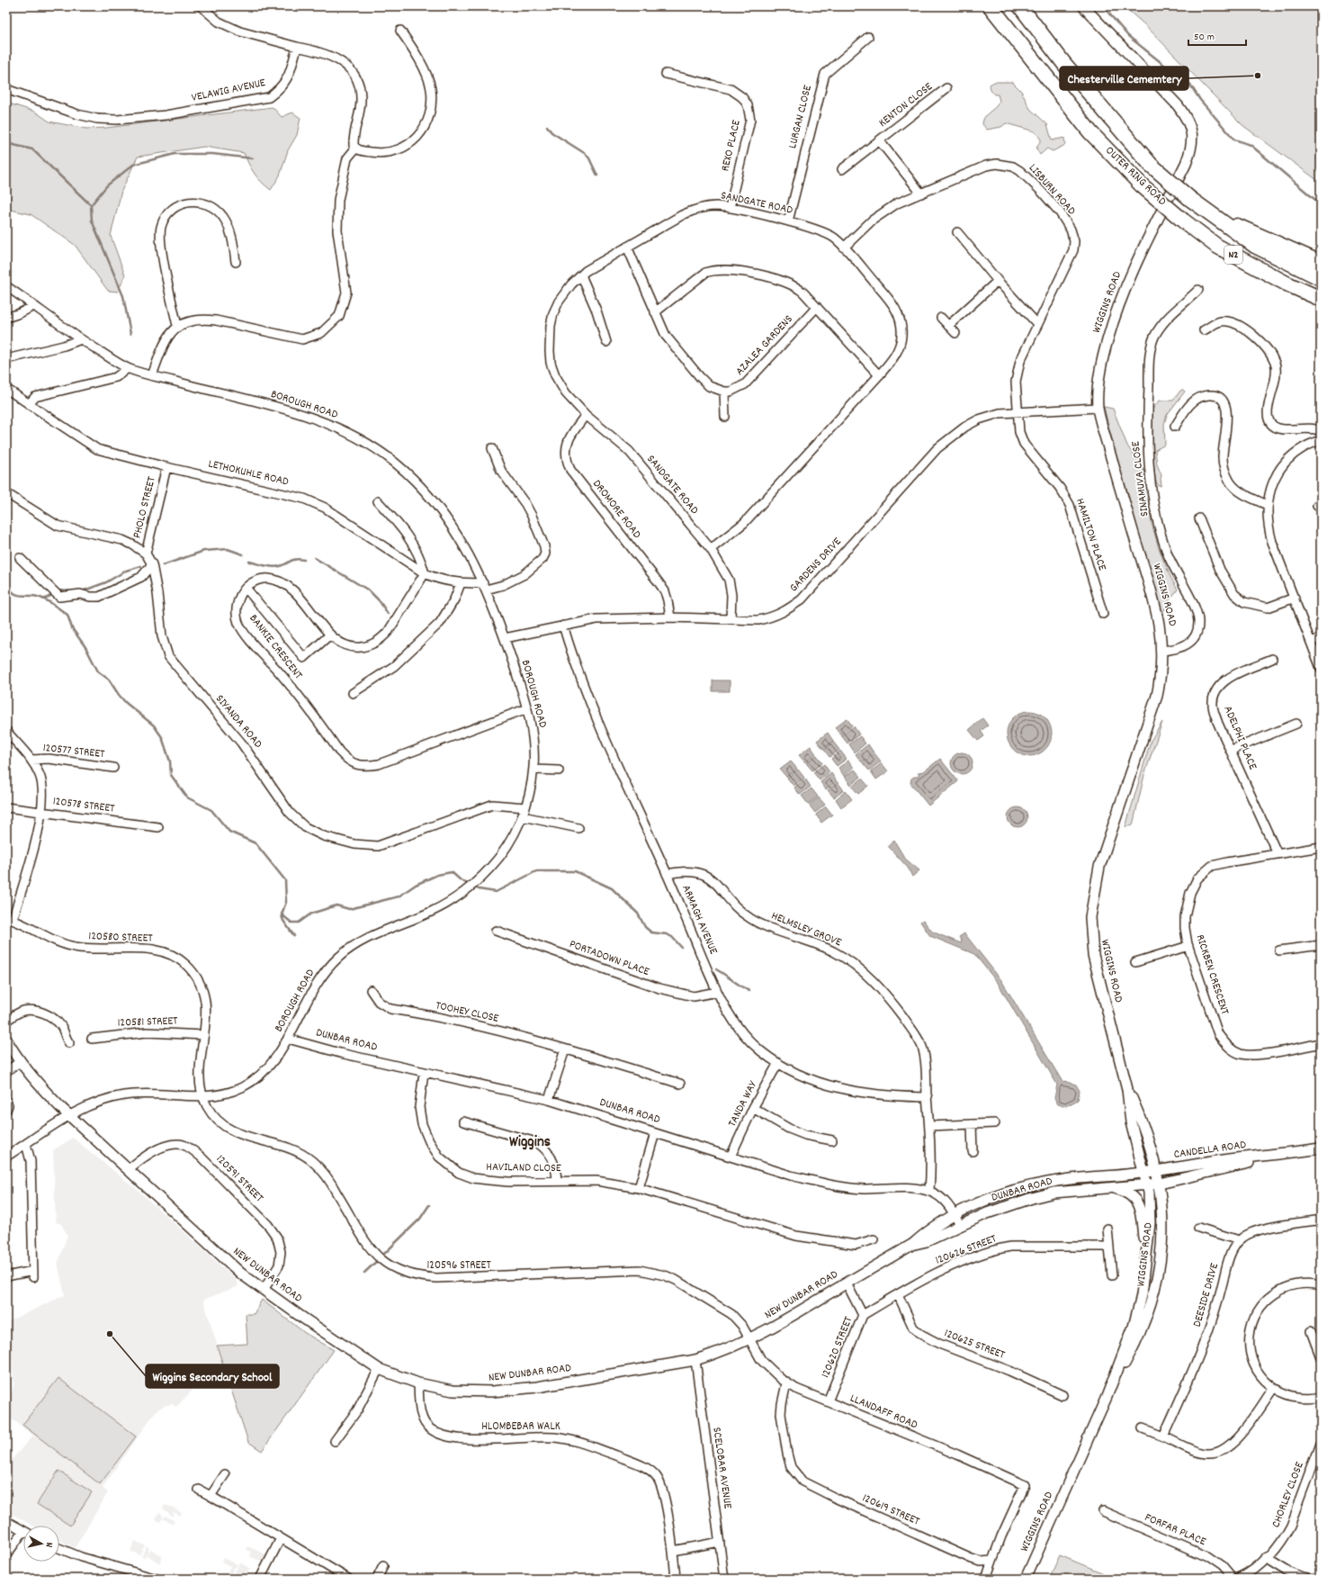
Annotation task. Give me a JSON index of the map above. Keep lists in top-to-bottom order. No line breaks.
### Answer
{"streets":{"highway":["OUTER RING ROAD","N2"],"street":["VELAWIG AVENUE","KENTON CLOSE","LURGAN CLOSE","REXO PLACE","LISBURN ROAD","SANDGATE ROAD","WIGGINS ROAD","AZALEA GARDENS","BOROUGH ROAD","LETHOKUHLE ROAD","SINAMUVA CLOSE","PHOLO STREET","DROMORE ROAD","HAMILTON PLACE","GARDENS DRIVE","BANKIE CRESCENT","SIYANDA ROAD","ADELPHI PLACE","120577 STREET","120578 STREET","ARMAGH AVENUE","HELMSLEY GROVE","120580 STREET","PORTADOWN PLACE","RICKBEN CRESCENT","TOOHEY CLOSE","120581 STREET","DUNBAR ROAD","TANDA WAY","CANDELLA ROAD","HAVILAND CLOSE","120591 STREET","120626 STREET","120596 STREET","NEW DUNBAR ROAD","DEESIDE DRIVE","120625 STREET","120620 STREET","LLANDAFF ROAD","HLOMBEBAR WALK","SCELOBAR AVENUE","CHORLEY CLOSE","120619 STREET","FORFAR PLACE"]},"crossings":[["KENTON CLOSE","LISBURN ROAD"],["LURGAN CLOSE","SANDGATE ROAD"],["REXO PLACE","SANDGATE ROAD"],["LISBURN ROAD","SANDGATE ROAD"],["LISBURN ROAD","HAMILTON PLACE"],["LISBURN ROAD","GARDENS DRIVE"],["SANDGATE ROAD","DROMORE ROAD"],["SANDGATE ROAD","GARDENS DRIVE"],["WIGGINS ROAD","SINAMUVA CLOSE"],["WIGGINS ROAD","GARDENS DRIVE"],["WIGGINS ROAD","DUNBAR ROAD"],["WIGGINS ROAD","CANDELLA ROAD"],["BOROUGH ROAD","LETHOKUHLE ROAD"],["BOROUGH ROAD","GARDENS DRIVE"],["BOROUGH ROAD","BANKIE CRESCENT"],["BOROUGH ROAD","SIYANDA ROAD"],["BOROUGH ROAD","120580 STREET"],["BOROUGH ROAD","DUNBAR ROAD"],["BOROUGH ROAD","120596 STREET"],["BOROUGH ROAD","NEW DUNBAR ROAD"],["LETHOKUHLE ROAD","PHOLO STREET"],["PHOLO STREET","SIYANDA ROAD"],["DROMORE ROAD","GARDENS DRIVE"],["HAMILTON PLACE","GARDENS DRIVE"],["GARDENS DRIVE","ARMAGH AVENUE"],["ADELPHI PLACE","RICKBEN CRESCENT"],["ARMAGH AVENUE","HELMSLEY GROVE"],["ARMAGH AVENUE","PORTADOWN PLACE"],["ARMAGH AVENUE","TANDA WAY"],["HELMSLEY GROVE","DUNBAR ROAD"],["120580 STREET","120581 STREET"],["120580 STREET","120596 STREET"],["DUNBAR ROAD","TANDA WAY"],["DUNBAR ROAD","CANDELLA ROAD"],["DUNBAR ROAD","HAVILAND CLOSE"],["DUNBAR ROAD","NEW DUNBAR ROAD"],["120591 STREET","NEW DUNBAR ROAD"],["120626 STREET","120625 STREET"],["120626 STREET","120620 STREET"],["120596 STREET","NEW DUNBAR ROAD"],["120596 STREET","LLANDAFF ROAD"],["NEW DUNBAR ROAD","120620 STREET"],["NEW DUNBAR ROAD","LLANDAFF ROAD"],["NEW DUNBAR ROAD","HLOMBEBAR WALK"],["NEW DUNBAR ROAD","SCELOBAR AVENUE"],["120620 STREET","LLANDAFF ROAD"],["LLANDAFF ROAD","120619 STREET"]],"districts":["Wiggins"],"places":["Chesterville Cememtery","Wiggins Secondary School"],"scale_bar":"50 m","north":"right"}
